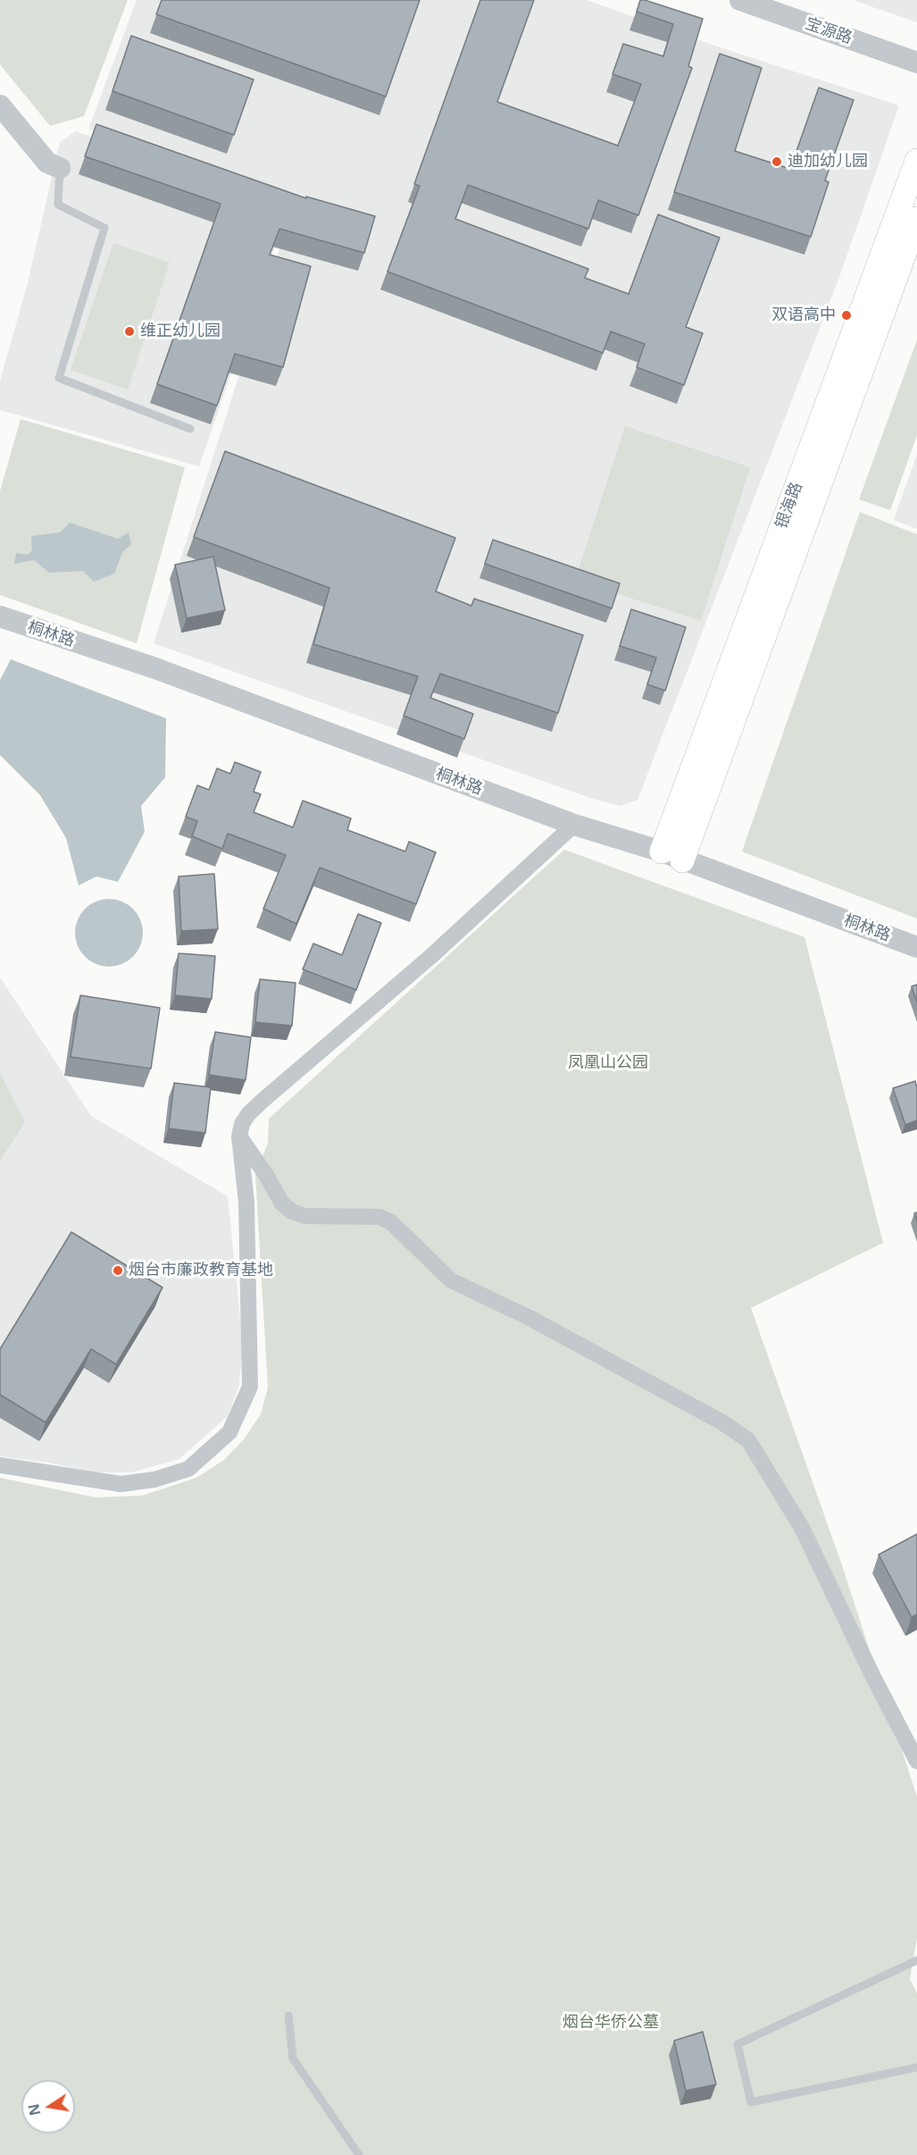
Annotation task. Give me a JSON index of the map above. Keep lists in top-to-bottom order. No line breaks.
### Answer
{"streets":{"main road":["银海路"],"street":["宝源路","桐林路"]},"crossings":[["银海路","桐林路"]],"parks":["凤凰山公园","烟台华侨公墓"],"places":["迪加幼儿园","双语高中","维正幼儿园","烟台市廉政教育基地"],"north":"left"}
